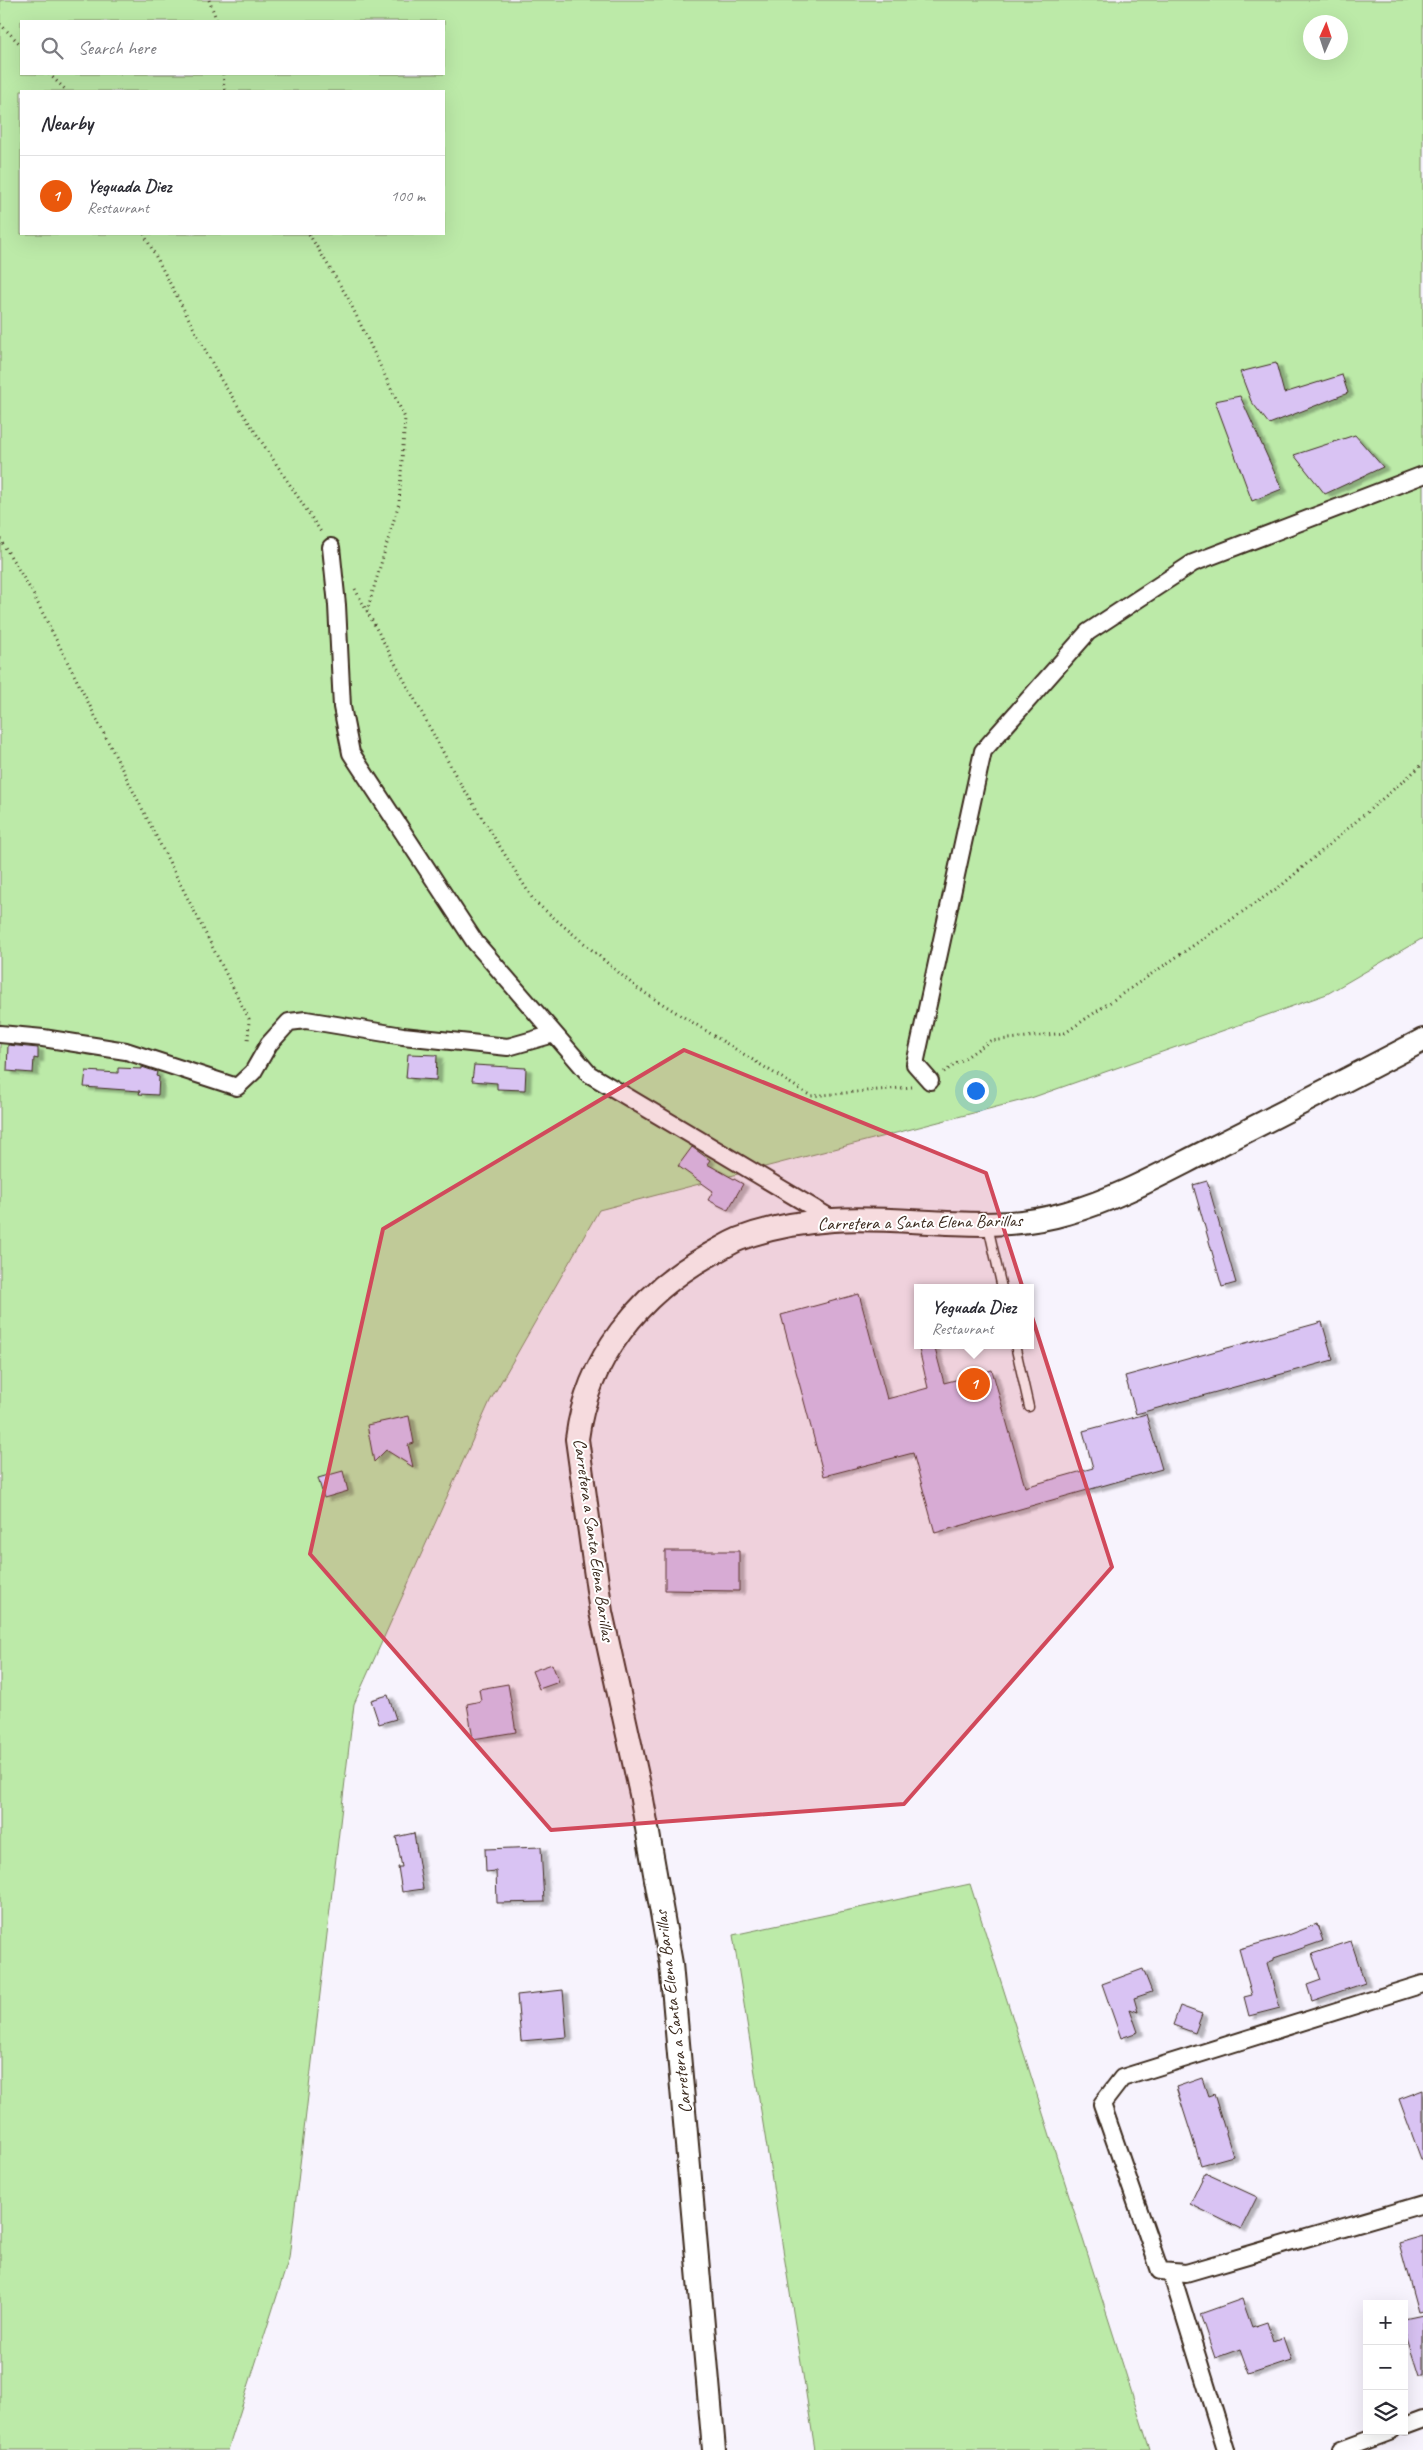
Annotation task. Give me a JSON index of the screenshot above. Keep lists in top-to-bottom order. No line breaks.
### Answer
{"streets":{"main road":["Carretera a Santa Elena Barillas"]},"north":"top","page":{"search":"Search here","heading":"Nearby","list":[{"mark":"1","name":"Yeguada Diez","note":"Restaurant","value":"100 m"}],"popup":["Yeguada Diez","Restaurant"],"pins":"1","map_buttons":["+","−"]}}
